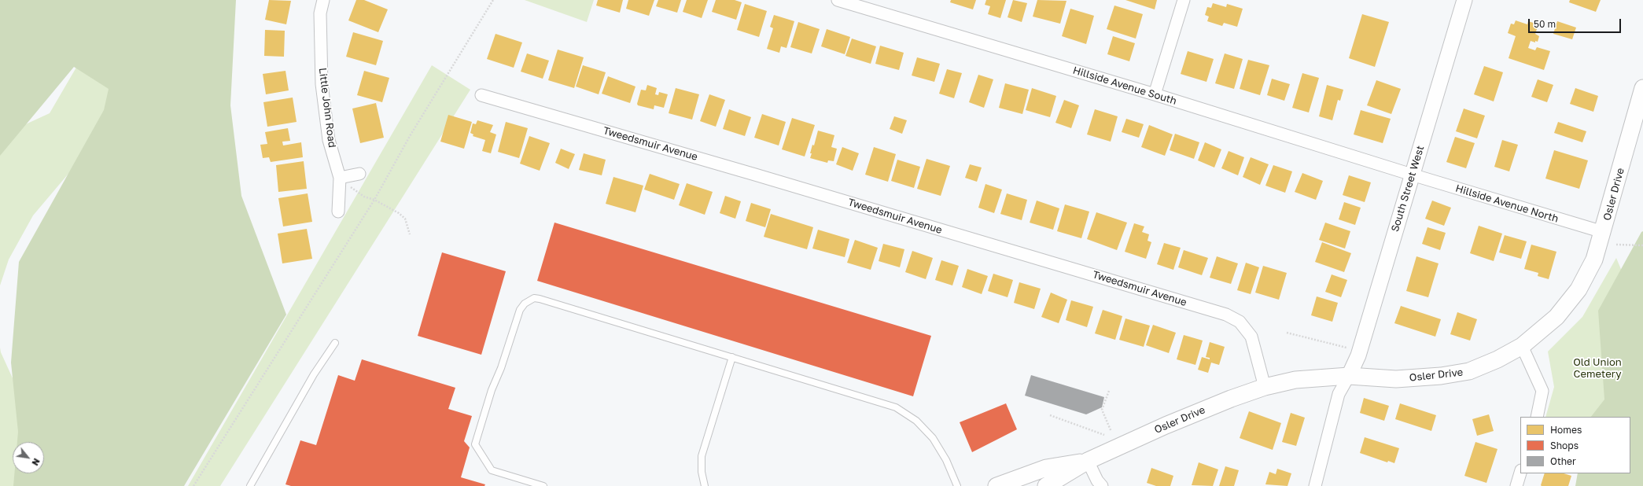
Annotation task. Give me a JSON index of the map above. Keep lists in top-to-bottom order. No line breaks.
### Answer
{"streets":{"main road":["Osler Drive"],"street":["Hillside Avenue South","Little John Road","Tweedsmuir Avenue","South Street West","Hillside Avenue North"]},"crossings":[["Hillside Avenue South","South Street West"],["Hillside Avenue South","Hillside Avenue North"],["Tweedsmuir Avenue","Osler Drive"],["South Street West","Osler Drive"],["South Street West","Hillside Avenue North"],["Osler Drive","Hillside Avenue North"]],"parks":["Old Union Cemetery"],"legend":["Homes","Shops","Other"],"scale_bar":"50 m","north":"bottom right"}
